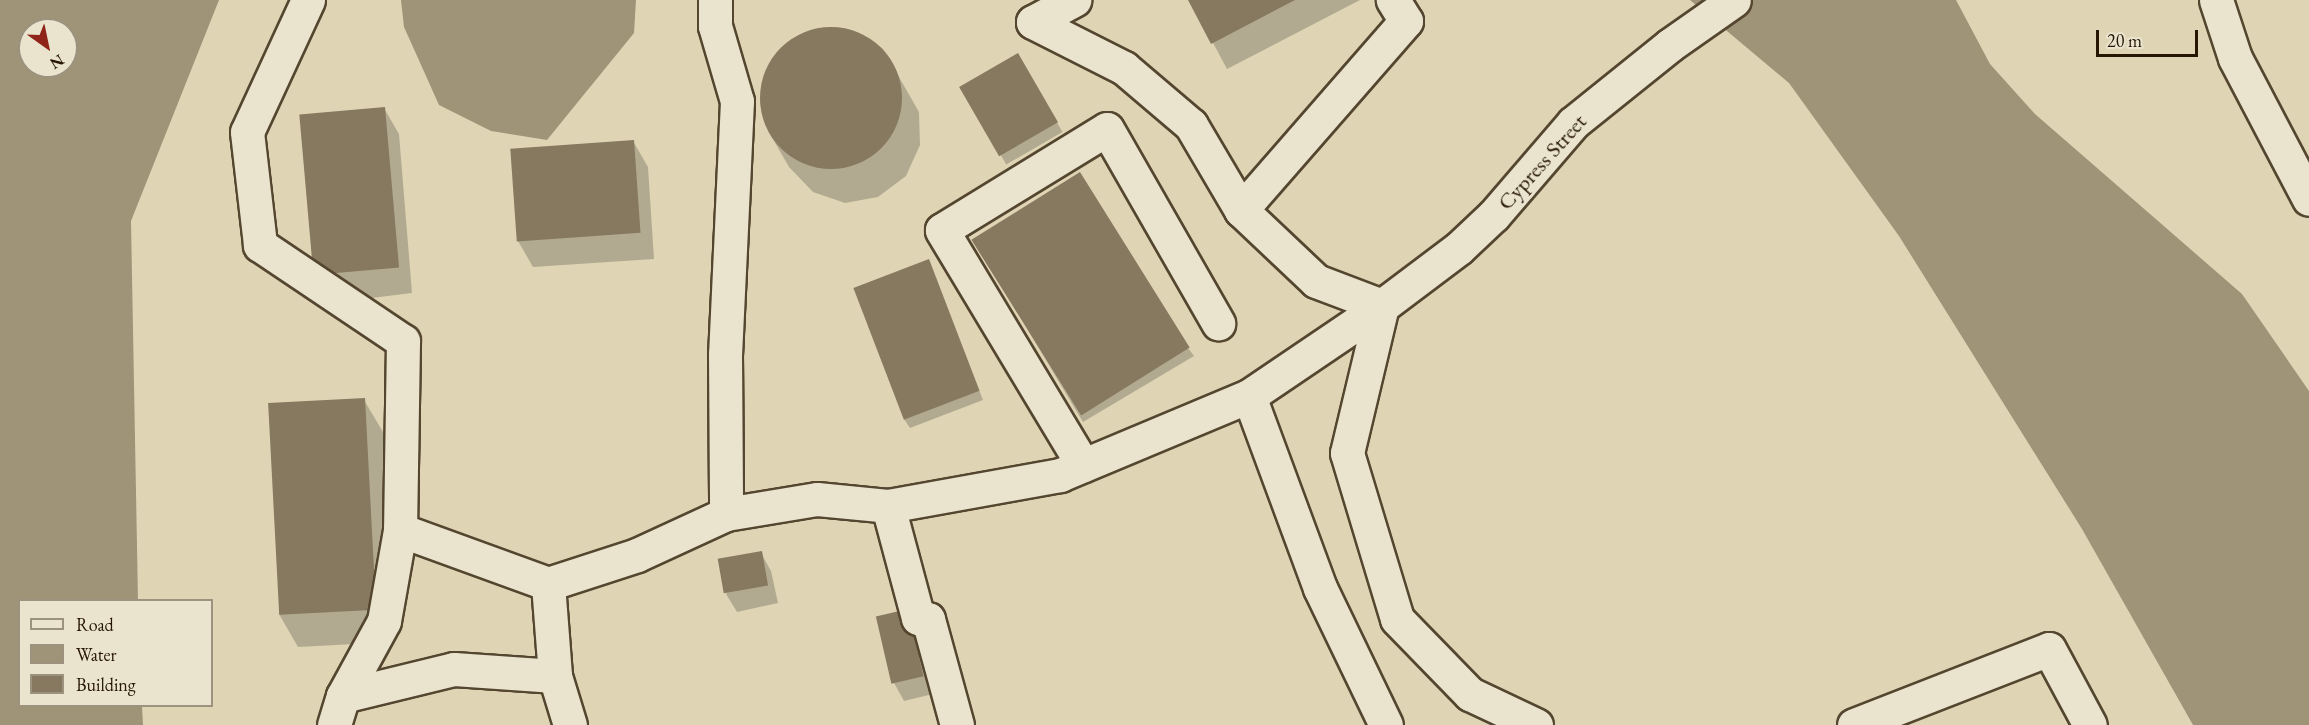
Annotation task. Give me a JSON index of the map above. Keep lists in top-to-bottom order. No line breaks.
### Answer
{"streets":{"street":["Cypress Street"]},"legend":["Road","Water","Building"],"scale_bar":"20 m","north":"bottom right"}
